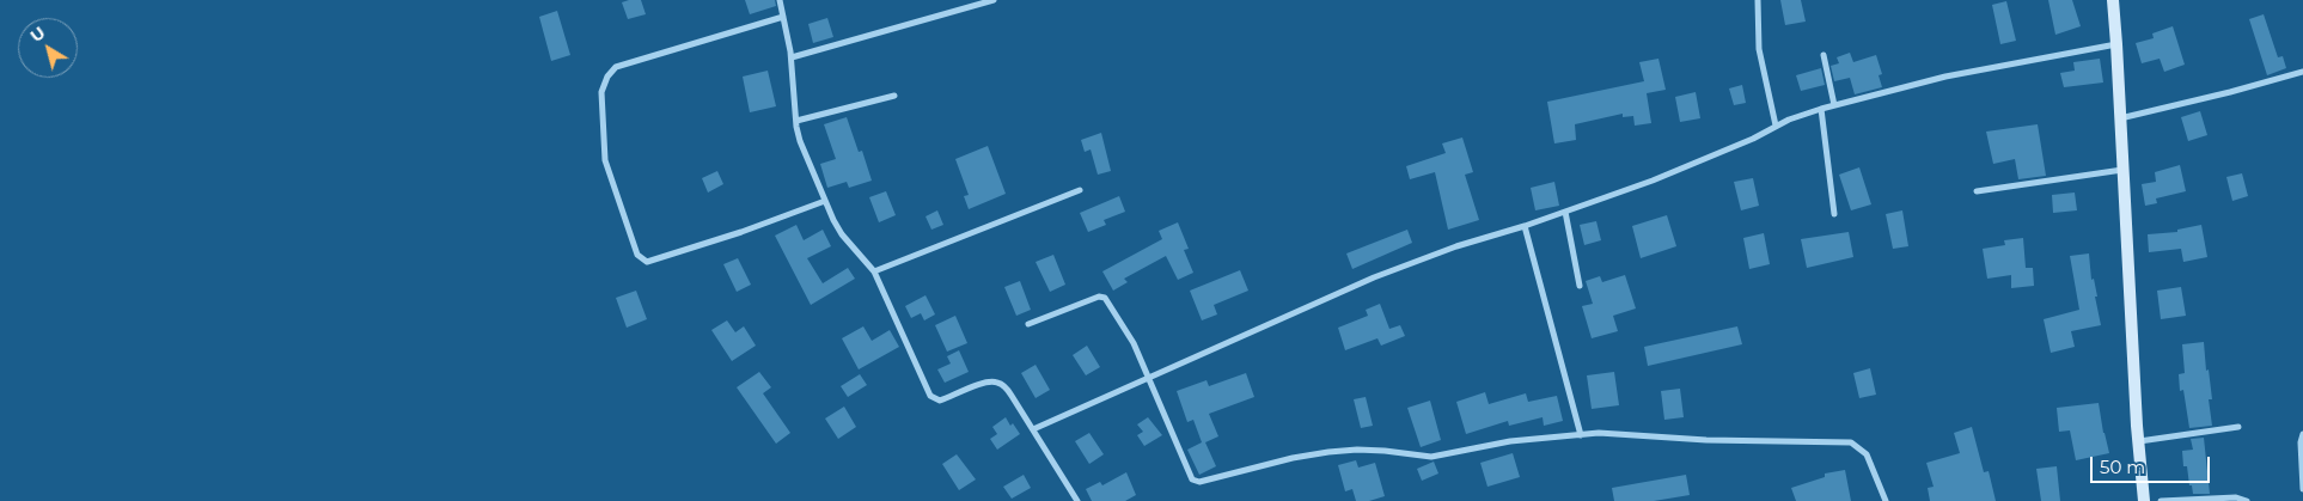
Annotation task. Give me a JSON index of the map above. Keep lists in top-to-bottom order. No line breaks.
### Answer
{"scale_bar":"50 m","north":"top left"}
